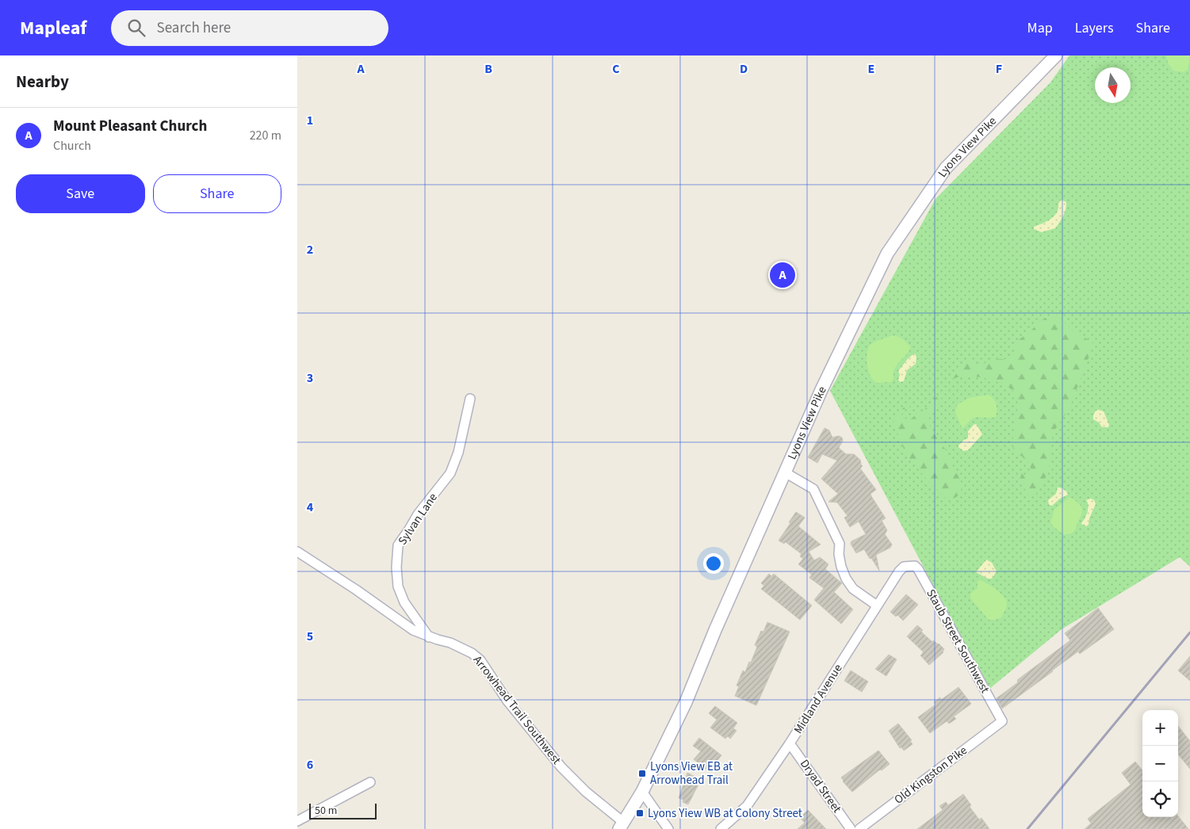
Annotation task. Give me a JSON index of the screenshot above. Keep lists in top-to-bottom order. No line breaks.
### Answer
{"streets":{"street":["Lyons View Pike","Sylvan Lane","Staub Street Southwest","Midland Avenue","Arrowhead Trail Southwest","Old Kingston Pike","Dryad Street"]},"crossings":[["Lyons View Pike","Arrowhead Trail Southwest"],["Sylvan Lane","Arrowhead Trail Southwest"],["Staub Street Southwest","Midland Avenue"],["Staub Street Southwest","Old Kingston Pike"],["Midland Avenue","Dryad Street"]],"places":{"transit":["Lyons View EB at Arrowhead Trail","Lyons Yiew WB at Colony Street"]},"scale_bar":"50 m","north":"bottom","page":{"header":"Mapleaf","search":"Search here","nav":["Map","Layers","Share"],"heading":"Nearby","list":[{"mark":"A","name":"Mount Pleasant Church","note":"Church","value":"220 m"}],"buttons":["Save","Share"],"pins":"A","map_buttons":["+","−"],"scale":"50 m"},"grid":{"columns":["A","B","C","D","E","F"],"rows":["1","2","3","4","5","6"]}}
